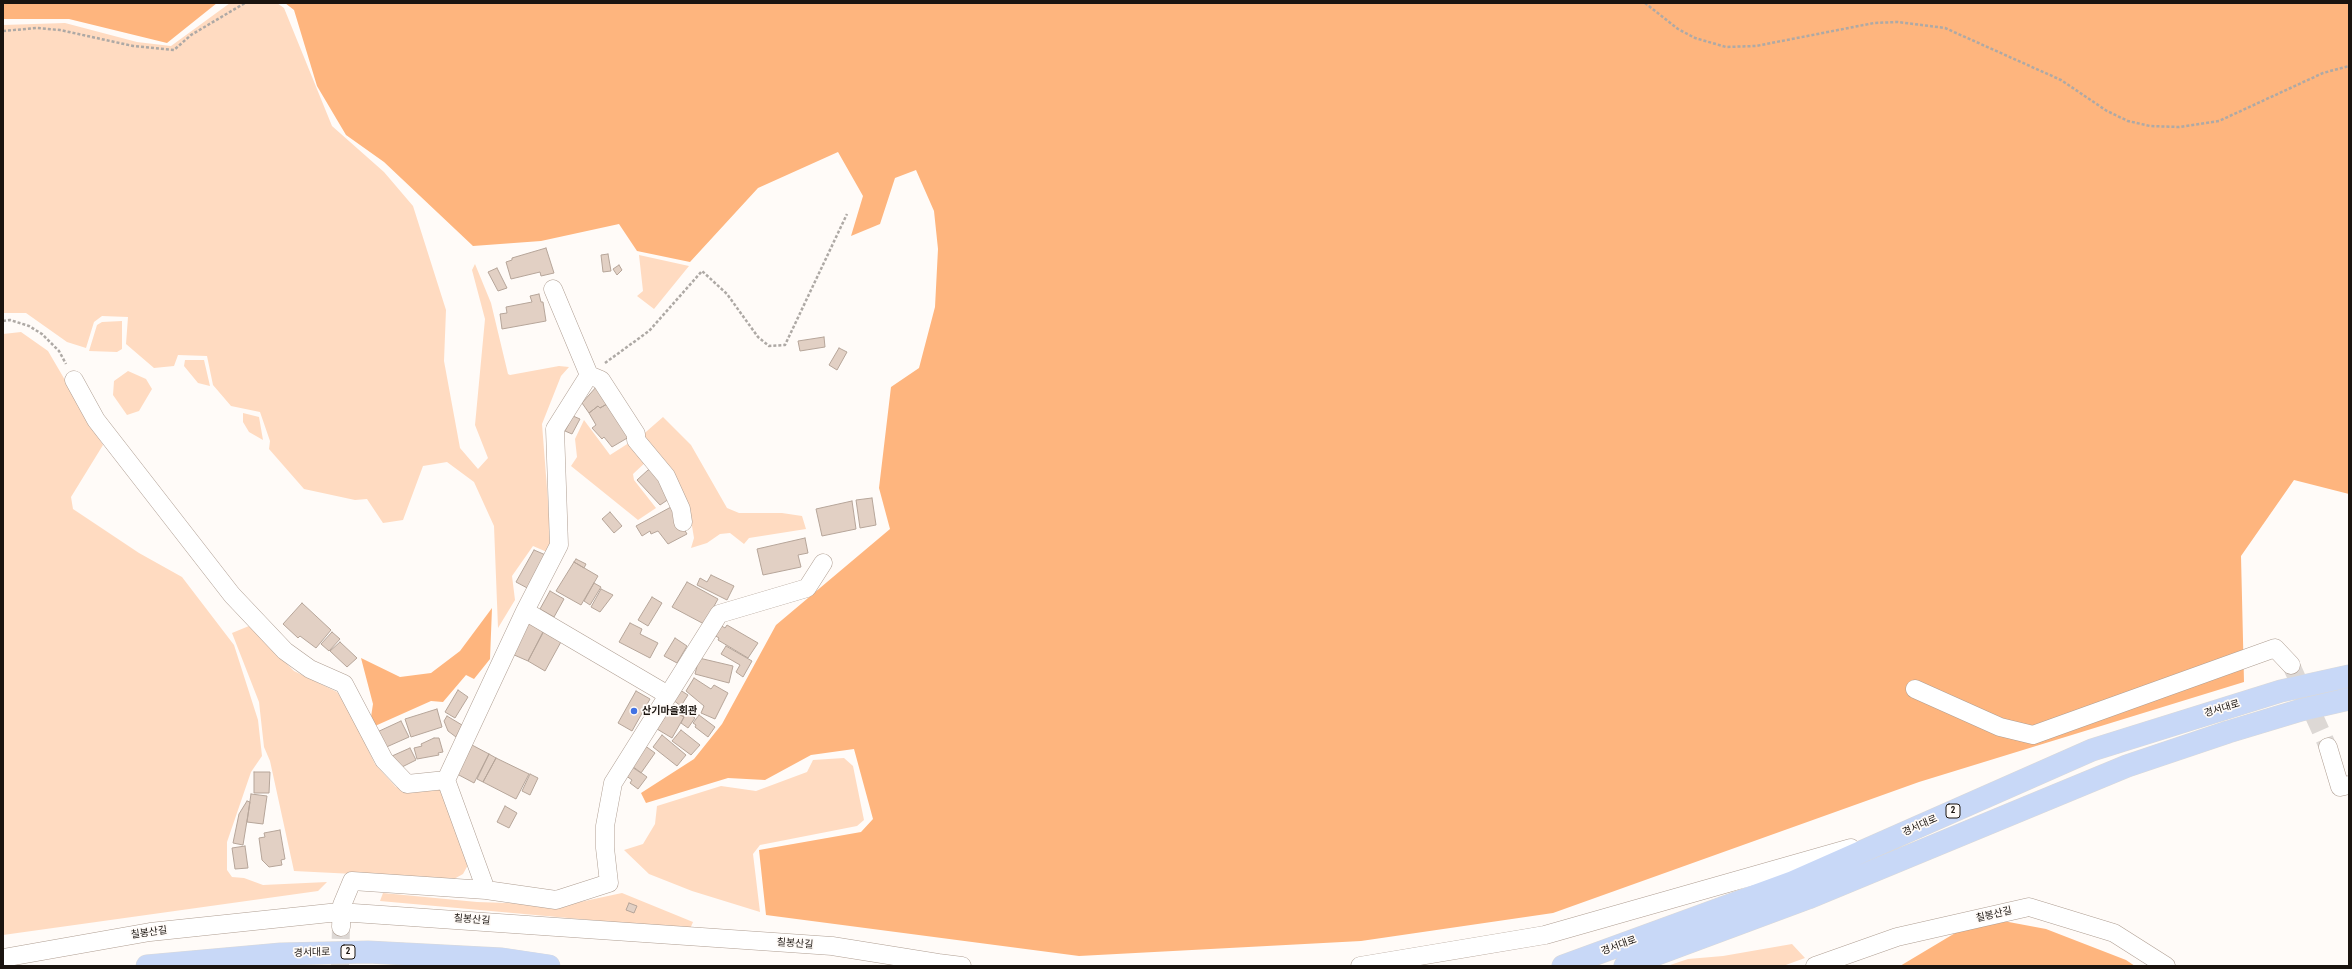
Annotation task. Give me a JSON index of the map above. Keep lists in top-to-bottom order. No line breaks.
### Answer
{"streets":{"main road":["경서대로","2"],"street":["칠봉산길"]},"places":["산기마을회관"]}
